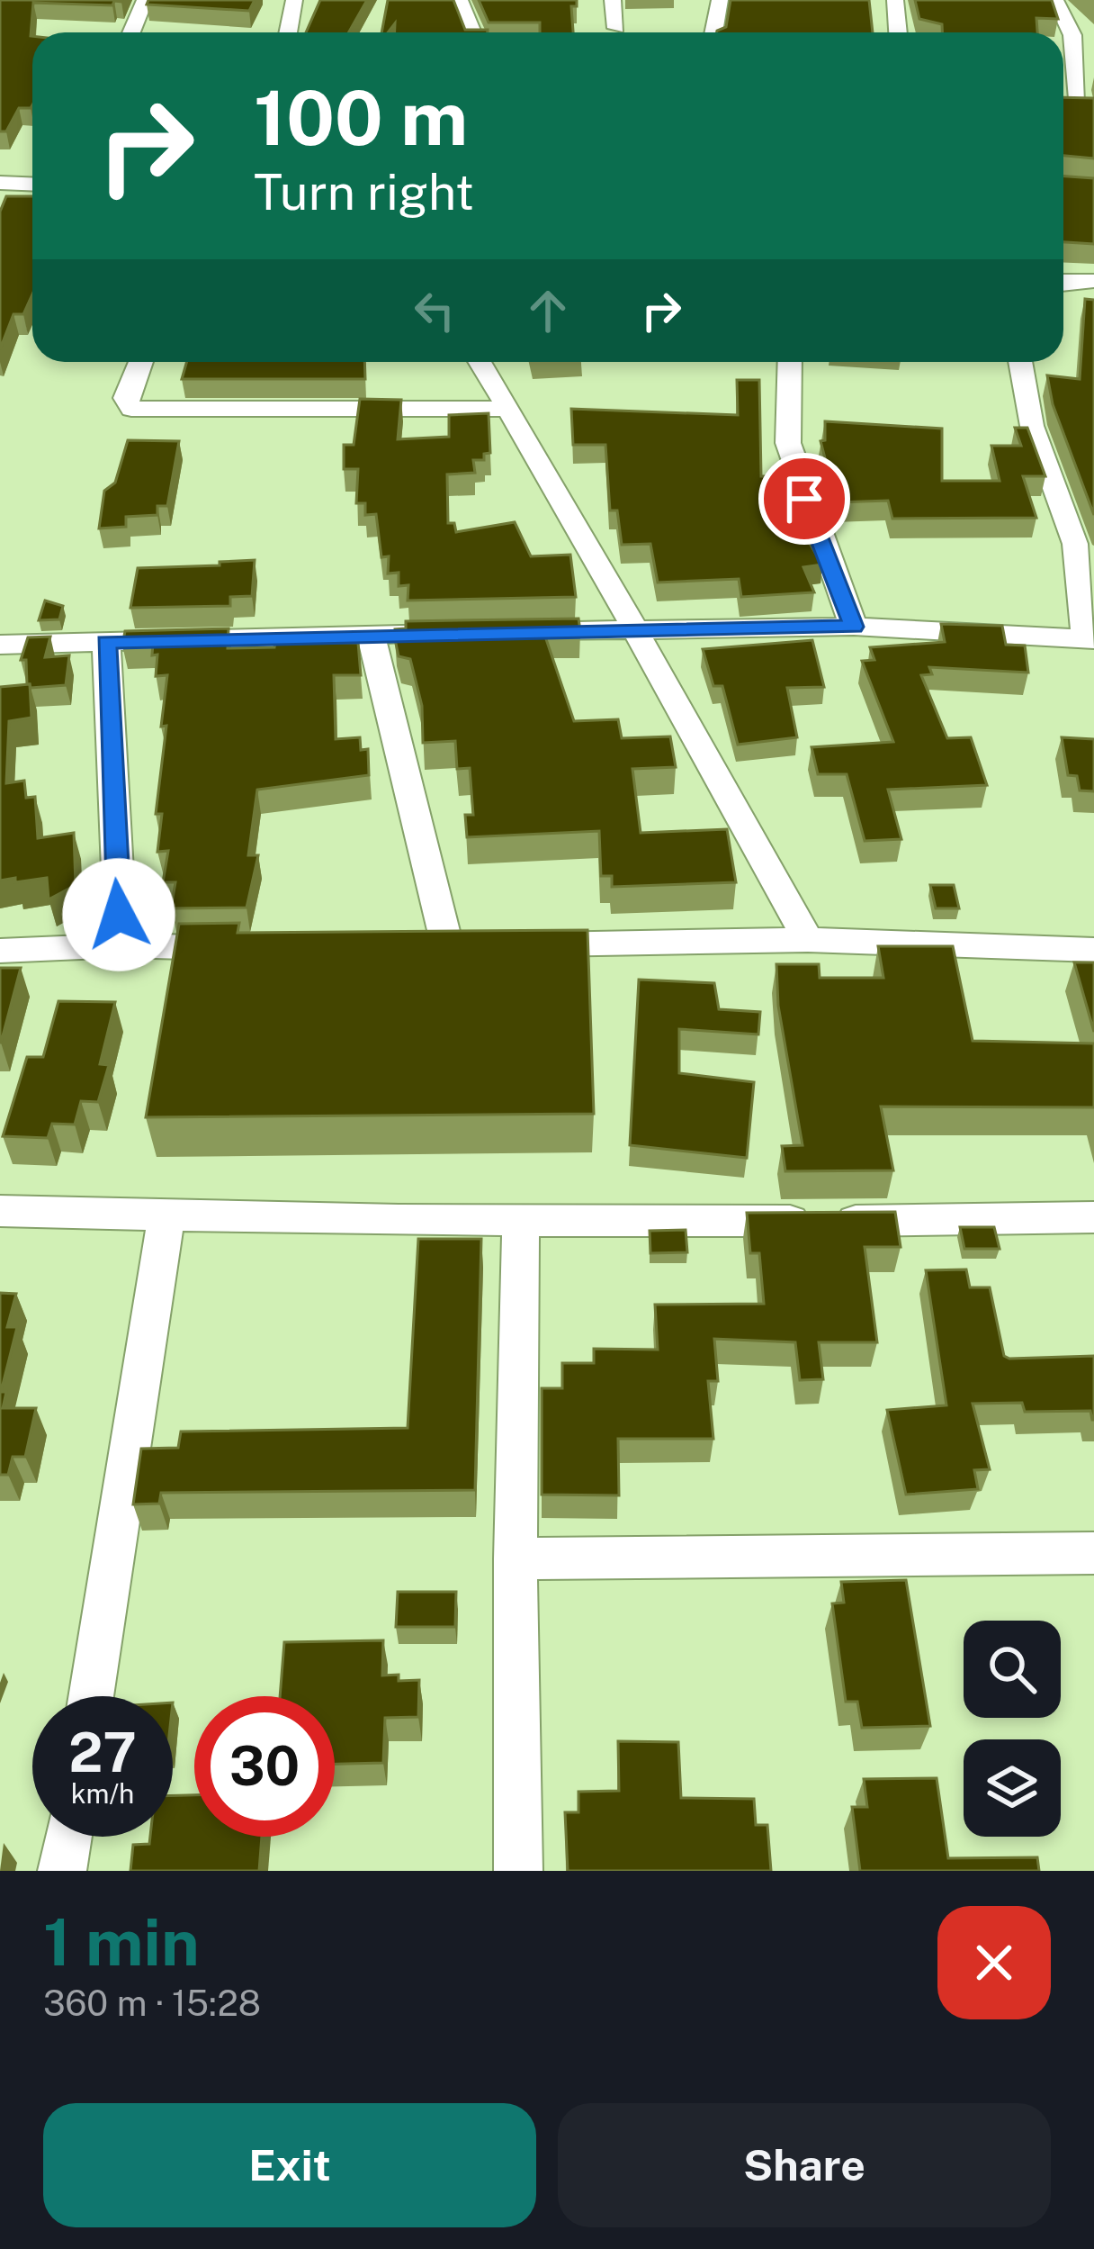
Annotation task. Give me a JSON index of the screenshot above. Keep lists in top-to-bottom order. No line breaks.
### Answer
{"page":{"turn":["100 m","Turn right"],"speed":"27 km/h","limit":"30","heading":["1 min","360 m · 15:28"],"buttons":["Exit","Share"]}}
